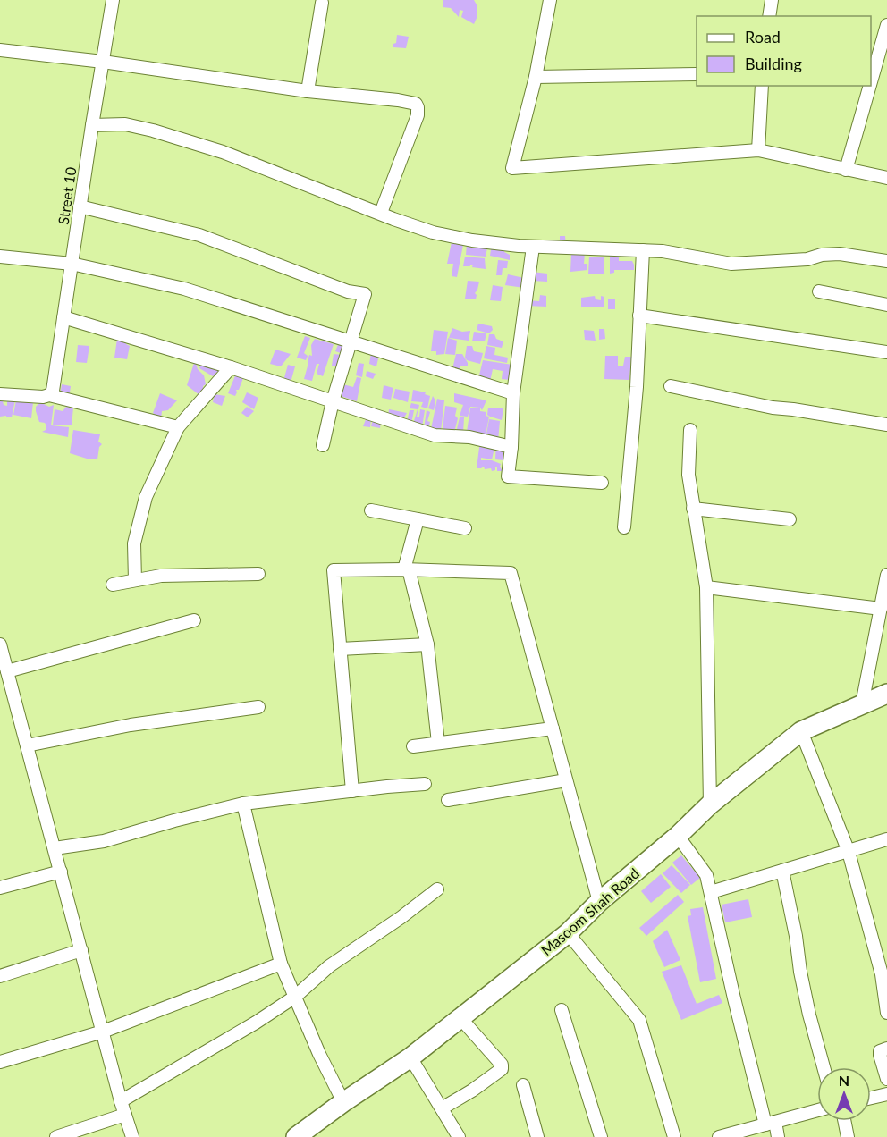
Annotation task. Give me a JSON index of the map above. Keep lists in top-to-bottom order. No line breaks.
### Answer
{"streets":{"main road":["Masoom Shah Road"],"street":["Street 10"]},"legend":["Road","Building"],"north":"top"}
